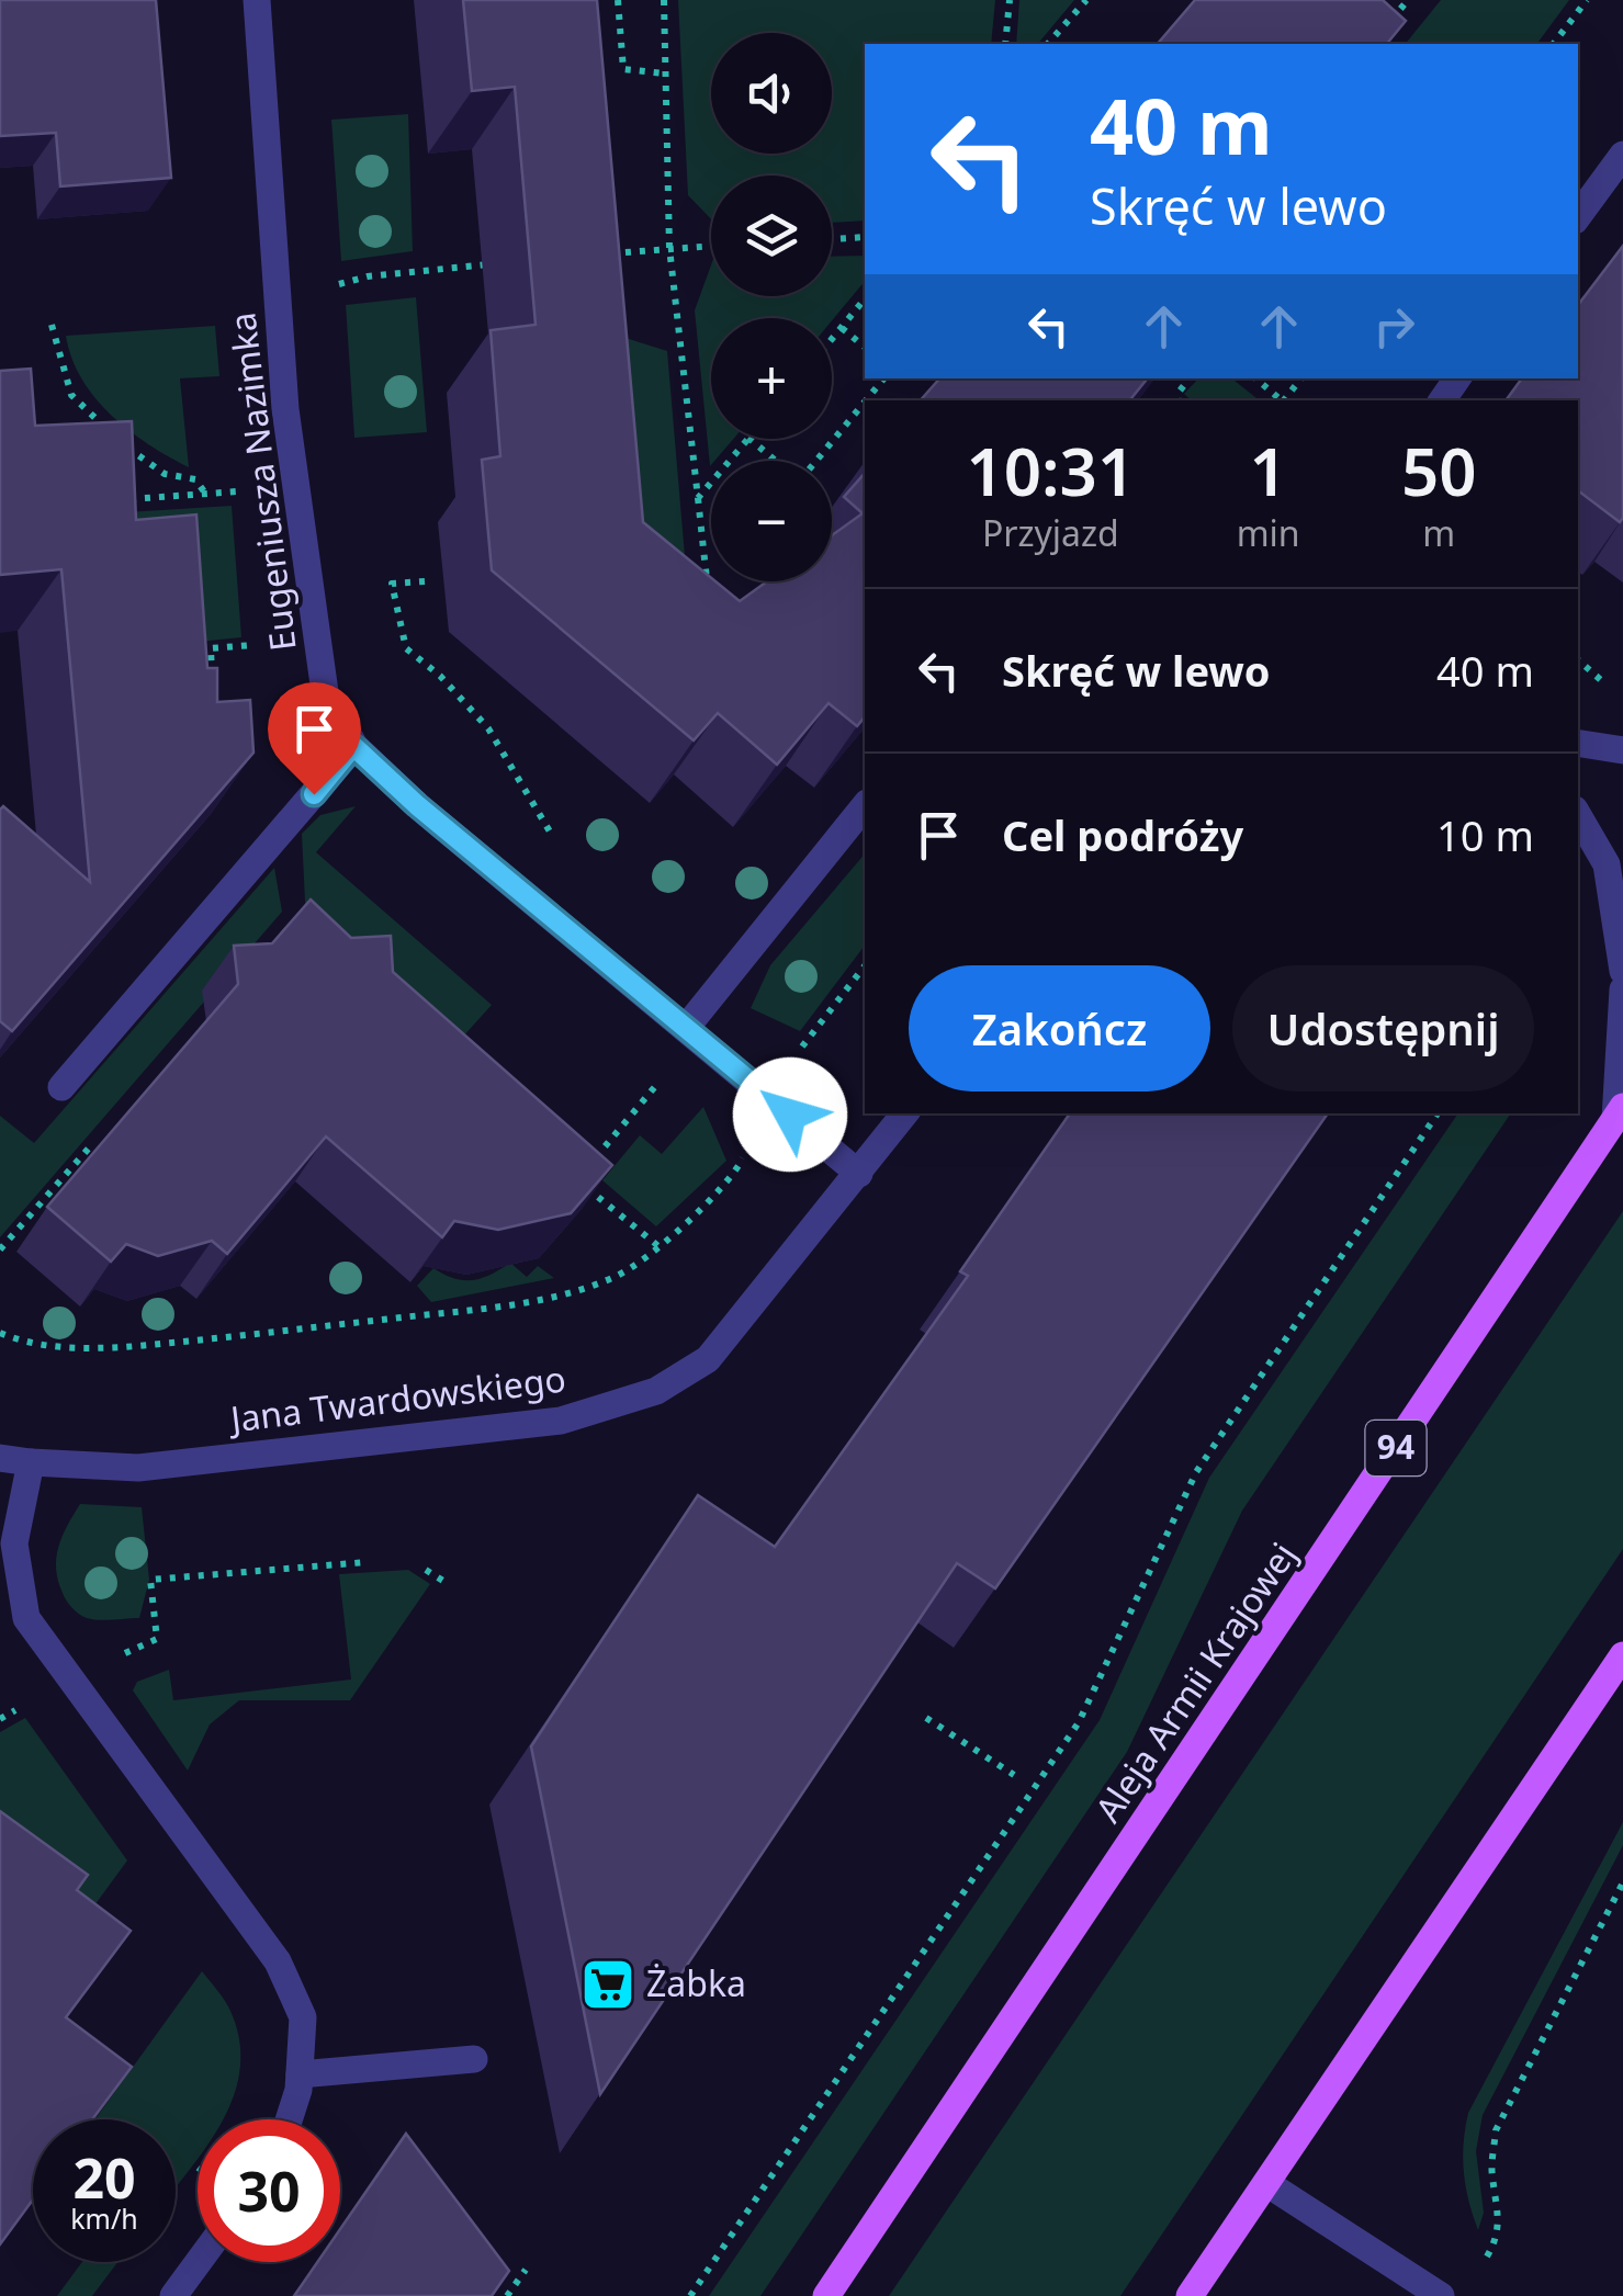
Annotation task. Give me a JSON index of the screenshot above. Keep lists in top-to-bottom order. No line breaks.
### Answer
{"streets":{"main road":["94","Aleja Armii Krajowej"],"street":["Eugeniusza Nazimka","Jana Twardowskiego"]},"crossings":[["Eugeniusza Nazimka","Jana Twardowskiego"]],"places":{"supermarket":["Żabka"]},"page":{"map_buttons":["+","−"],"turn":["40 m","Skręć w lewo"],"eta":["10:31","Przyjazd","1","min","50","m"],"list":[{"name":"Skręć w lewo","value":"40 m"},{"name":"Cel podróży","value":"10 m"}],"buttons":["Zakończ","Udostępnij"],"speed":"20 km/h","limit":"30"}}
